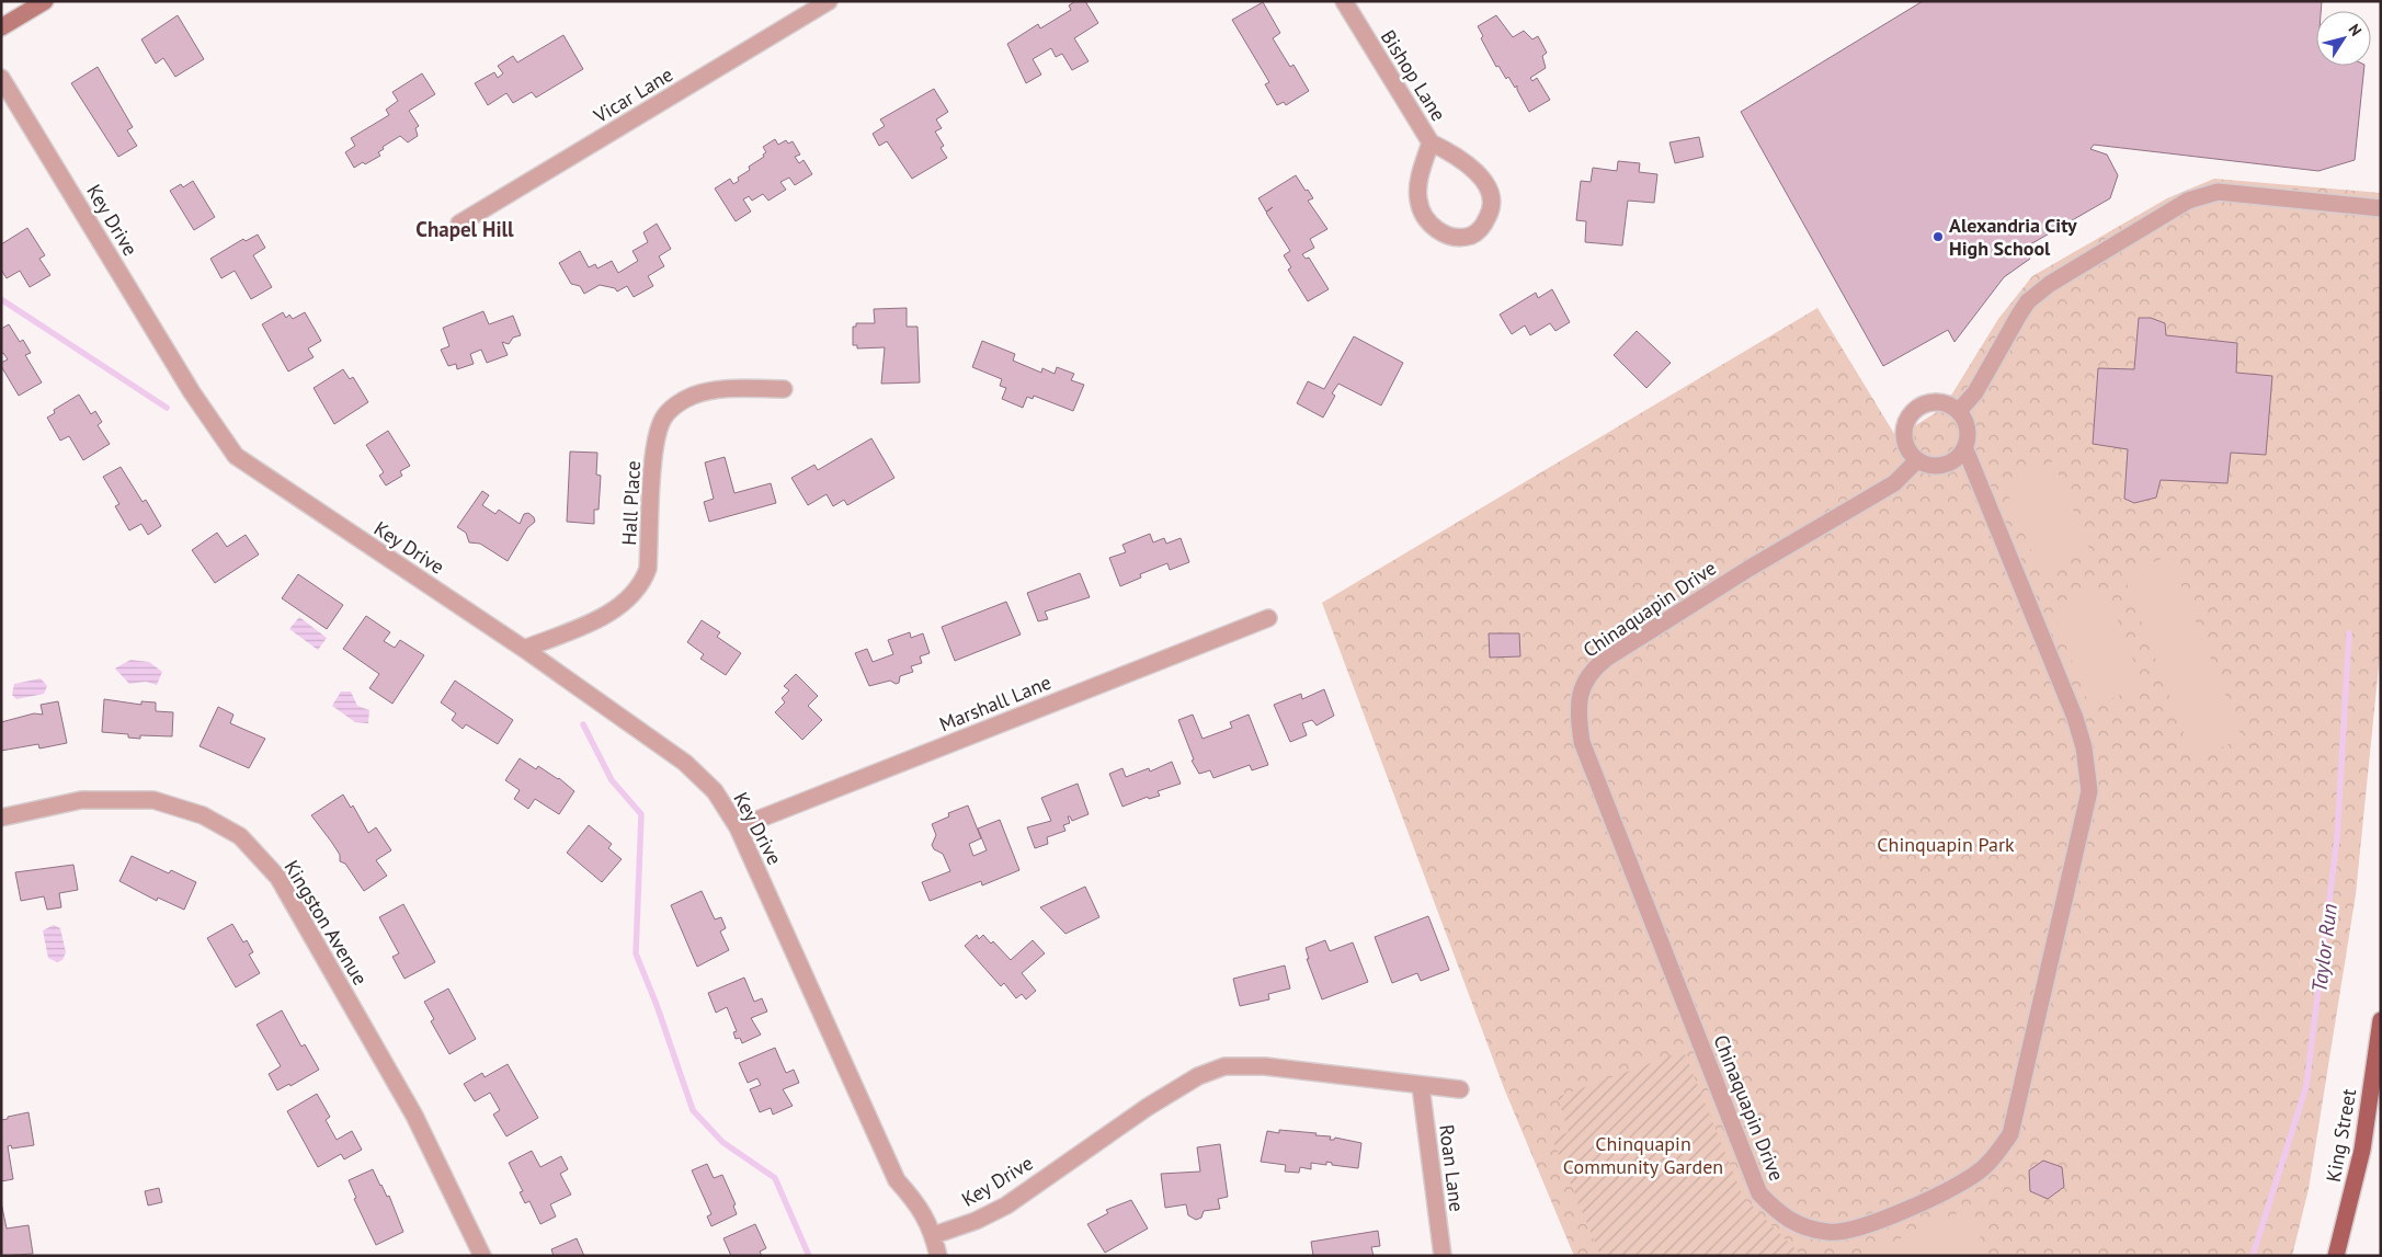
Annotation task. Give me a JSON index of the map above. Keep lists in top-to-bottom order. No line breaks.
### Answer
{"streets":{"main road":["King Street"],"street":["Bishop Lane","Vicar Lane","Key Drive","Hall Place","Chinaquapin Drive","Marshall Lane","Kingston Avenue","Roan Lane"]},"crossings":[["Key Drive","Hall Place"],["Key Drive","Marshall Lane"],["Key Drive","Roan Lane"]],"districts":["Chapel Hill"],"water":["Taylor Run"],"parks":["Chinquapin Park","Chinquapin Community Garden"],"places":["Alexandria City High School"],"north":"top right"}
